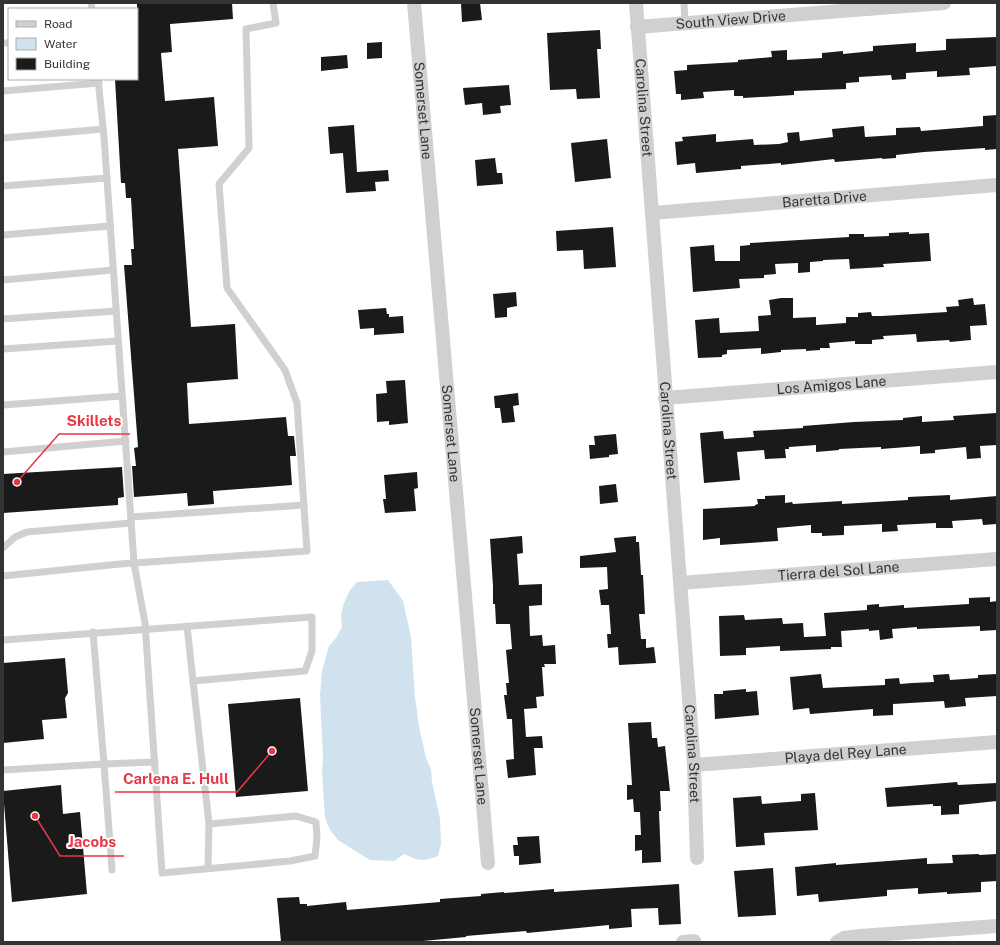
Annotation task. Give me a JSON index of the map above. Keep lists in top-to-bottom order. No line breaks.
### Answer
{"streets":{"street":["South View Drive","Carolina Street","Somerset Lane","Baretta Drive","Los Amigos Lane","Tierra del Sol Lane","Playa del Rey Lane"]},"crossings":[["South View Drive","Carolina Street"],["Carolina Street","Baretta Drive"],["Carolina Street","Los Amigos Lane"],["Carolina Street","Tierra del Sol Lane"],["Carolina Street","Playa del Rey Lane"]],"places":["Skillets","Carlena E. Hull","Jacobs"],"legend":["Road","Water","Building"]}
